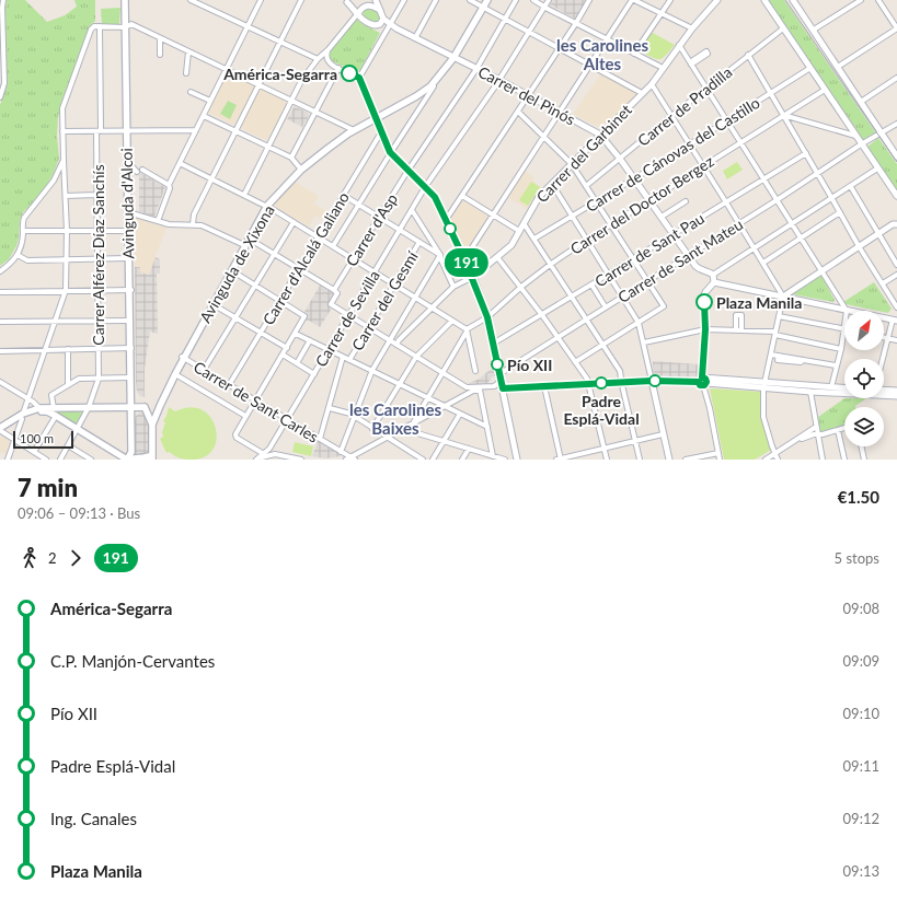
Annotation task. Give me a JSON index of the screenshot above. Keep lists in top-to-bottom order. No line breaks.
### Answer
{"streets":{"main road":["Avinguda d'Alcoi","Avinguda de Xixona"],"street":["Carrer del Pinós","Carrer de Pradilla","Carrer del Garbinet","Carrer de Cánovas del Castillo","Carrer del Doctor Bergez","Carrer d'Asp","Carrer de Sant Pau","Carrer Alférez Díaz Sanchís","Carrer d'Alcalá Galiano","Carrer de Sant Mateu","Carrer del Gesmí","Carrer de Sevilla","Carrer de Sant Carles"]},"crossings":[["Carrer del Pinós","Carrer del Garbinet"],["Carrer del Pinós","Carrer d'Asp"],["Carrer del Pinós","Avinguda de Xixona"],["Carrer del Pinós","Carrer de Sevilla"],["Carrer d'Asp","Carrer de Sevilla"],["Carrer d'Alcalá Galiano","Carrer de Sant Carles"],["Avinguda de Xixona","Carrer de Sant Carles"],["Carrer de Sevilla","Carrer de Sant Carles"]],"districts":["les Carolines Altes","les Carolines Baixes"],"places":["América-Segarra","Plaza Manila","Pío XII","Padre Esplá-Vidal"],"lines":["bus line 191"],"scale_bar":"100 m","north":"top right","page":{"on_map":"191","scale":"100 m","heading":["7 min","09:06 – 09:13 · Bus","€1.50"],"legs":["2","191","5 stops"],"list":[{"name":"América-Segarra","value":"09:08"},{"name":"C.P. Manjón-Cervantes","value":"09:09"},{"name":"Pío XII","value":"09:10"},{"name":"Padre Esplá-Vidal","value":"09:11"},{"name":"Ing. Canales","value":"09:12"},{"name":"Plaza Manila","value":"09:13"}]}}
